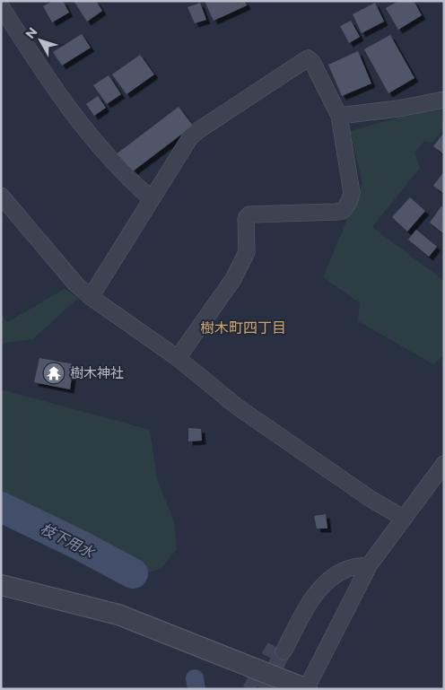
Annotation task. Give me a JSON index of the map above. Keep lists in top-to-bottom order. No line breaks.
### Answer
{"districts":["樹木町四丁目"],"water":["枝下用水"],"places":{"temple":["樹木神社"]},"north":"top left"}
